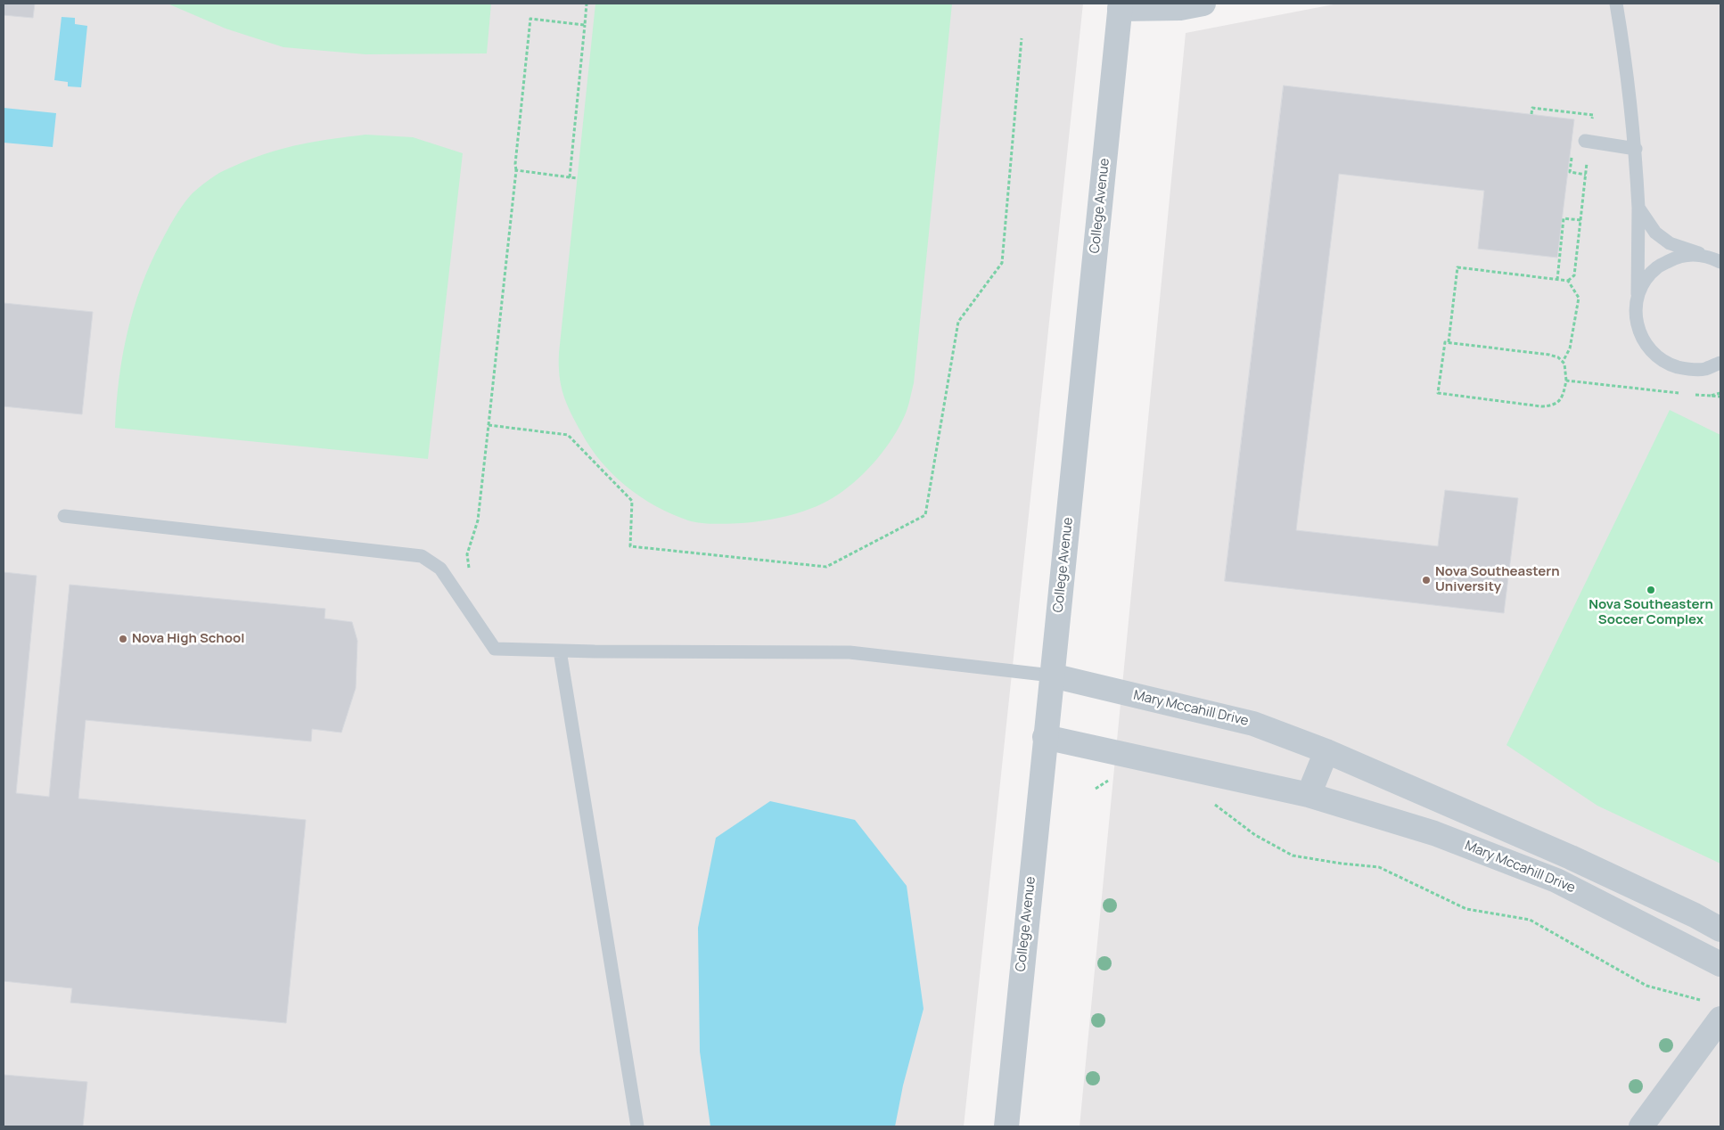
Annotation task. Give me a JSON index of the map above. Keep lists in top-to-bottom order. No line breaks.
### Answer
{"streets":{"street":["College Avenue","Mary Mccahill Drive"]},"crossings":[["College Avenue","Mary Mccahill Drive"]],"places":["Nova Southeastern University","Nova Southeastern Soccer Complex","Nova High School"]}
